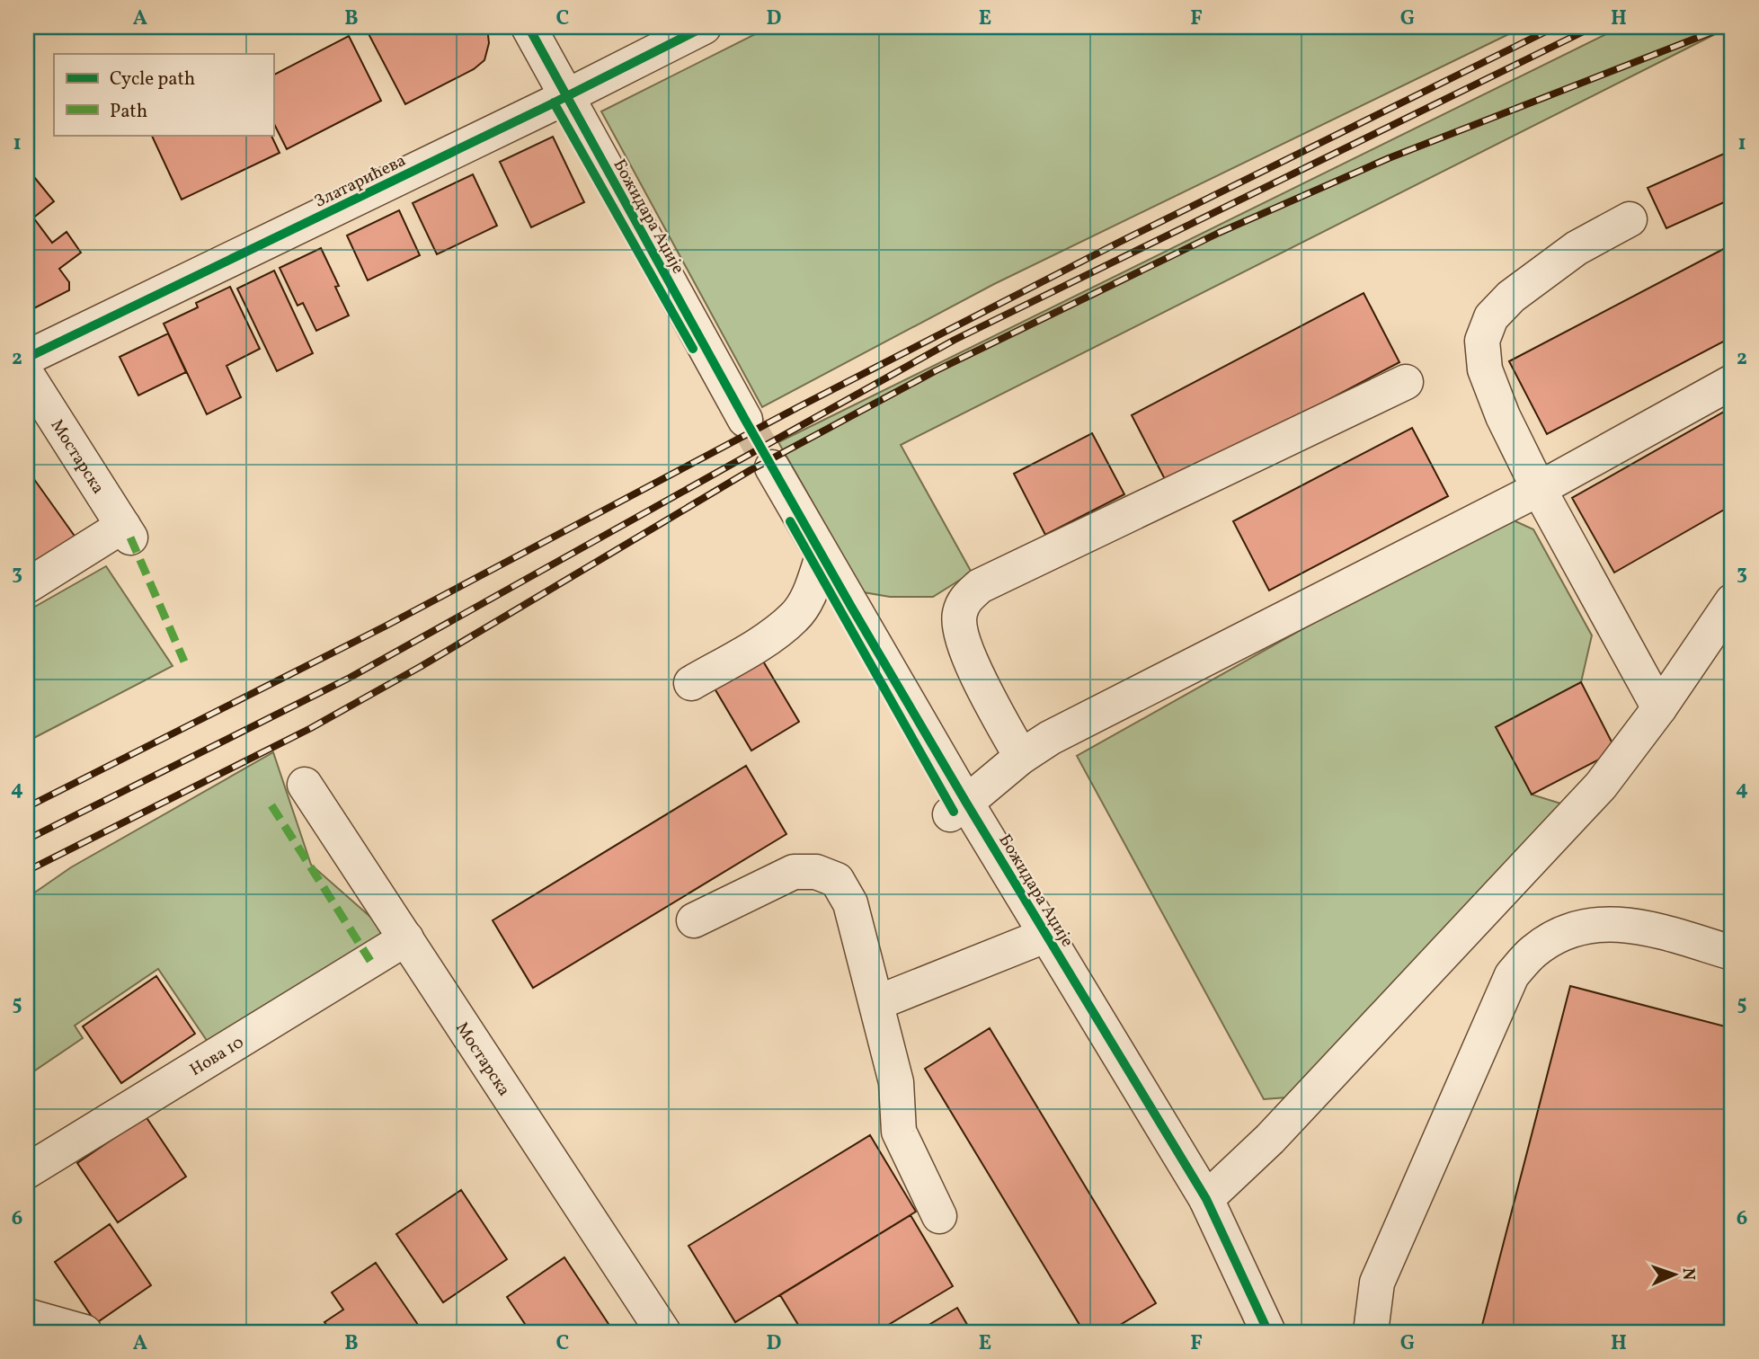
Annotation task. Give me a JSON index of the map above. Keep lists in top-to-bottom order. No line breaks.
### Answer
{"streets":{"street":["Златарићева","Божидара Аџије","Мостарска","Нова 10"]},"crossings":[["Златарићева","Божидара Аџије"],["Мостарска","Нова 10"]],"legend":["Cycle path","Path"],"north":"right","grid":{"columns":["A","B","C","D","E","F","G","H"],"rows":["1","2","3","4","5","6"]}}
